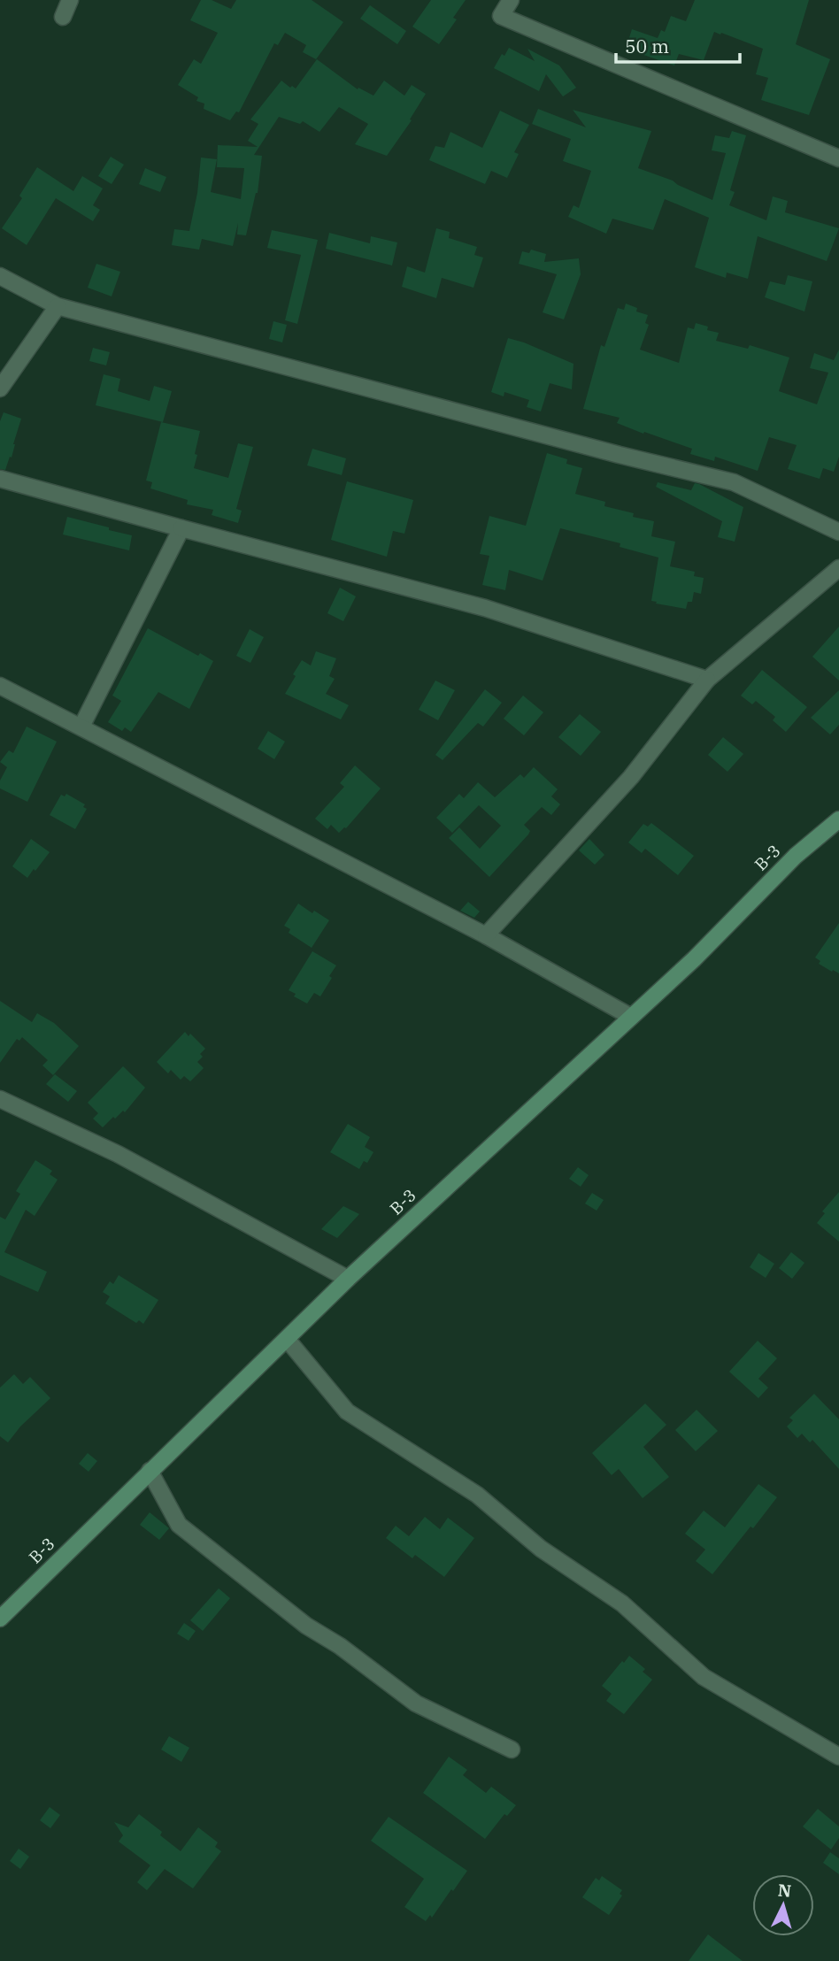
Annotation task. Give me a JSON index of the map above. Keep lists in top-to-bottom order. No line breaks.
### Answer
{"streets":{"main road":["B-3"]},"scale_bar":"50 m","north":"top"}
